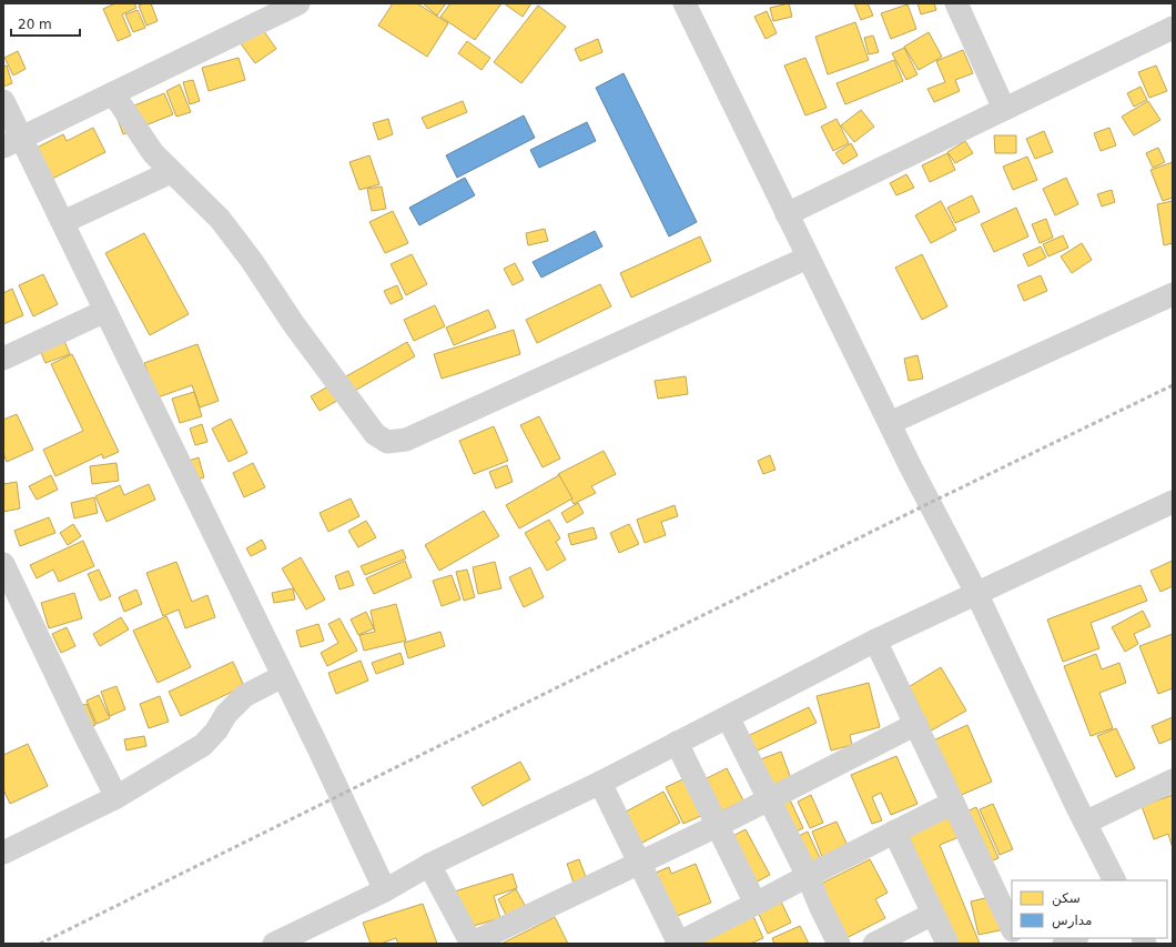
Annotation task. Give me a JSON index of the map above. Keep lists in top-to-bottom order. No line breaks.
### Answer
{"legend":["سكن","مدارس"],"scale_bar":"20 m"}
